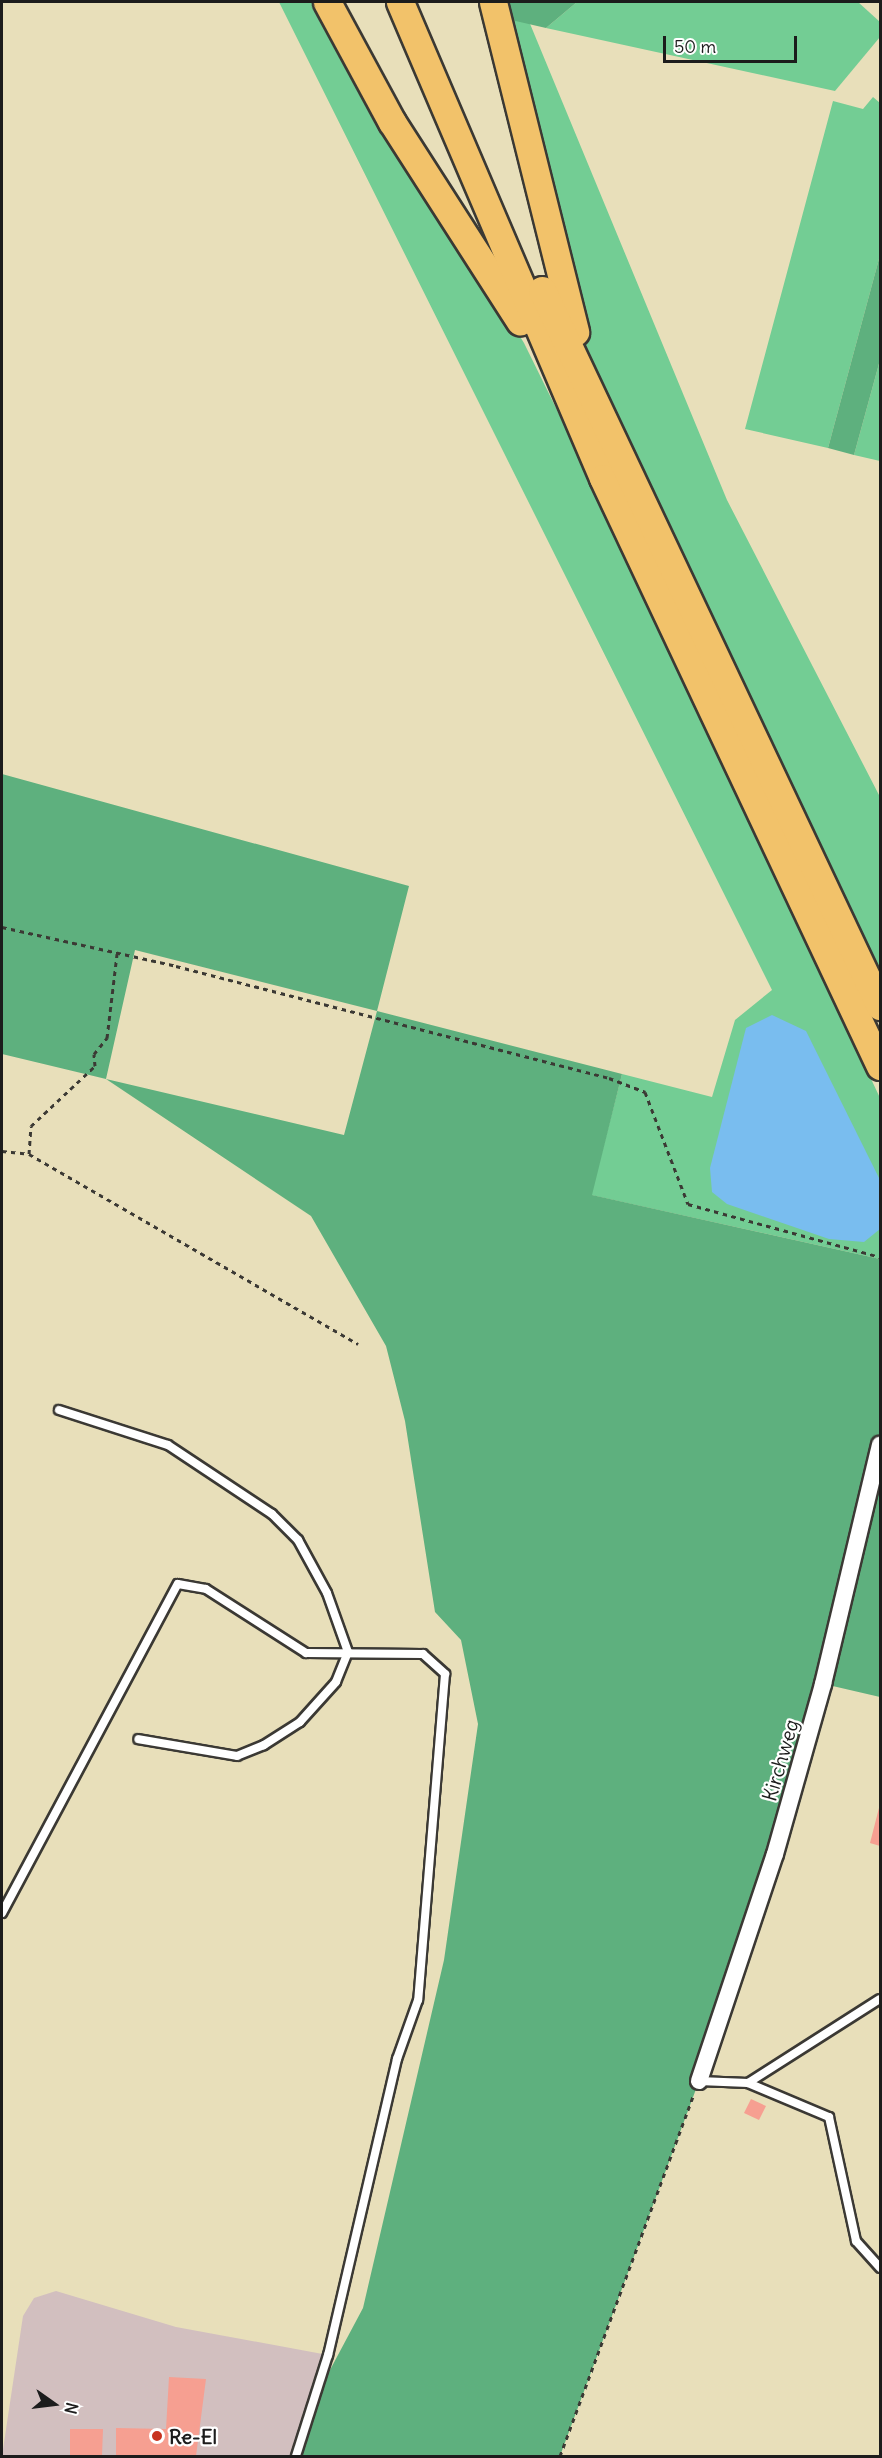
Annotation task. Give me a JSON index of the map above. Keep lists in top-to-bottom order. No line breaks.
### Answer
{"streets":{"street":["Kirchweg"]},"places":["Re-El"],"scale_bar":"50 m","north":"right"}
